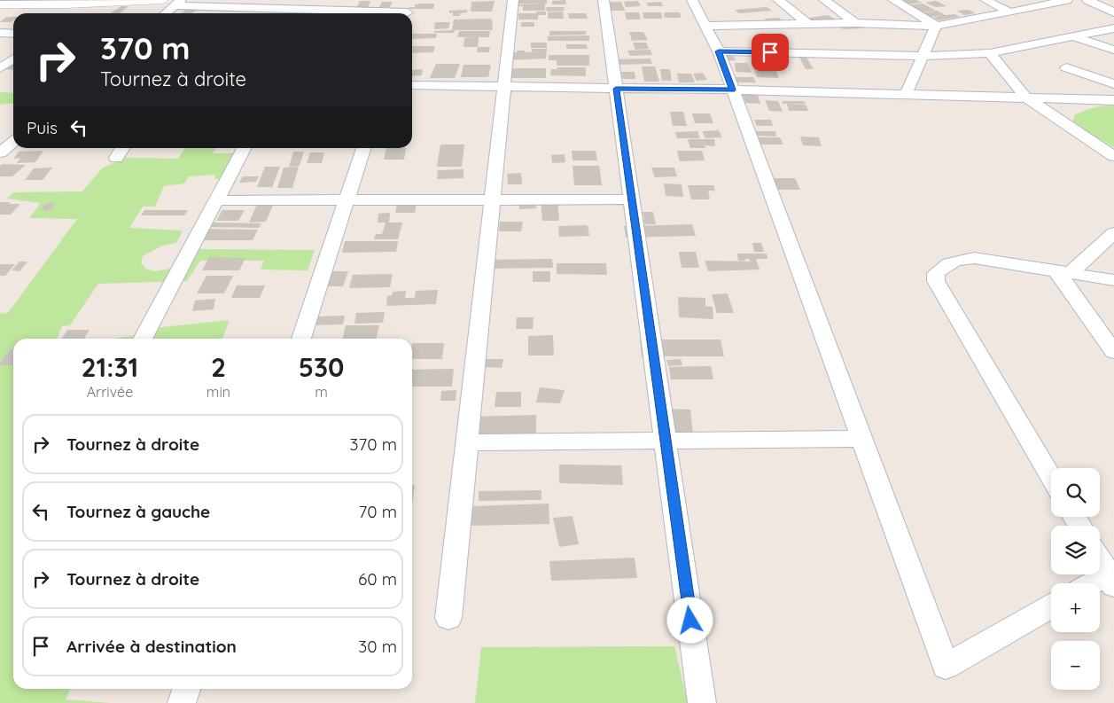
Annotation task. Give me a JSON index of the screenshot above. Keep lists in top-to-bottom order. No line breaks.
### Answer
{"page":{"turn":["370 m","Tournez à droite"],"then":"Puis","eta":["21:31","Arrivée","2","min","530","m"],"list":[{"name":"Tournez à droite","value":"370 m"},{"name":"Tournez à gauche","value":"70 m"},{"name":"Tournez à droite","value":"60 m"},{"name":"Arrivée à destination","value":"30 m"}],"map_buttons":["+","−"]}}
